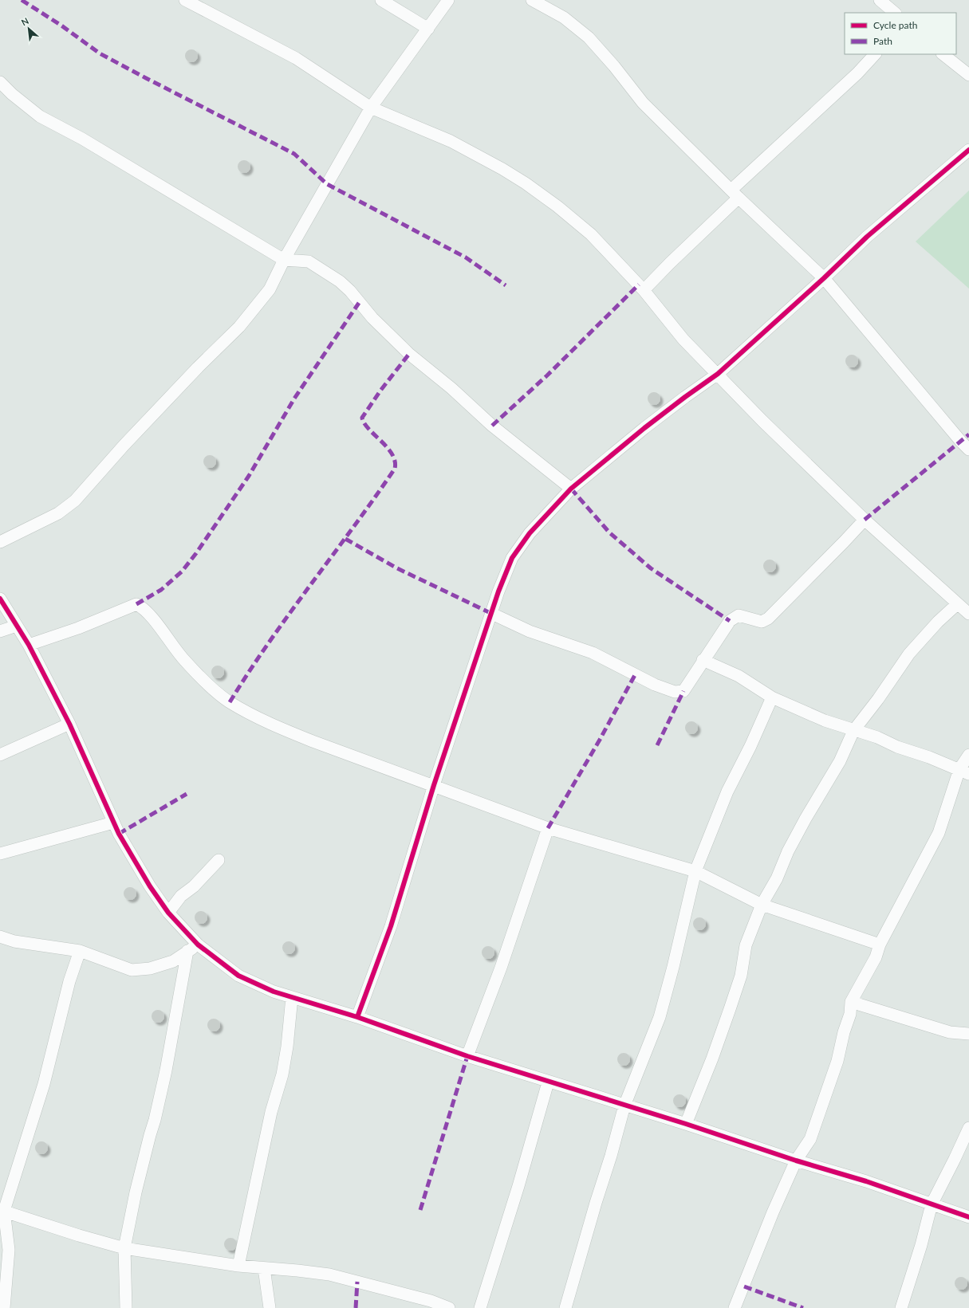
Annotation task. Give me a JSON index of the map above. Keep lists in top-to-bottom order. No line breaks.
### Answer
{"legend":["Cycle path","Path"],"north":"top left"}
